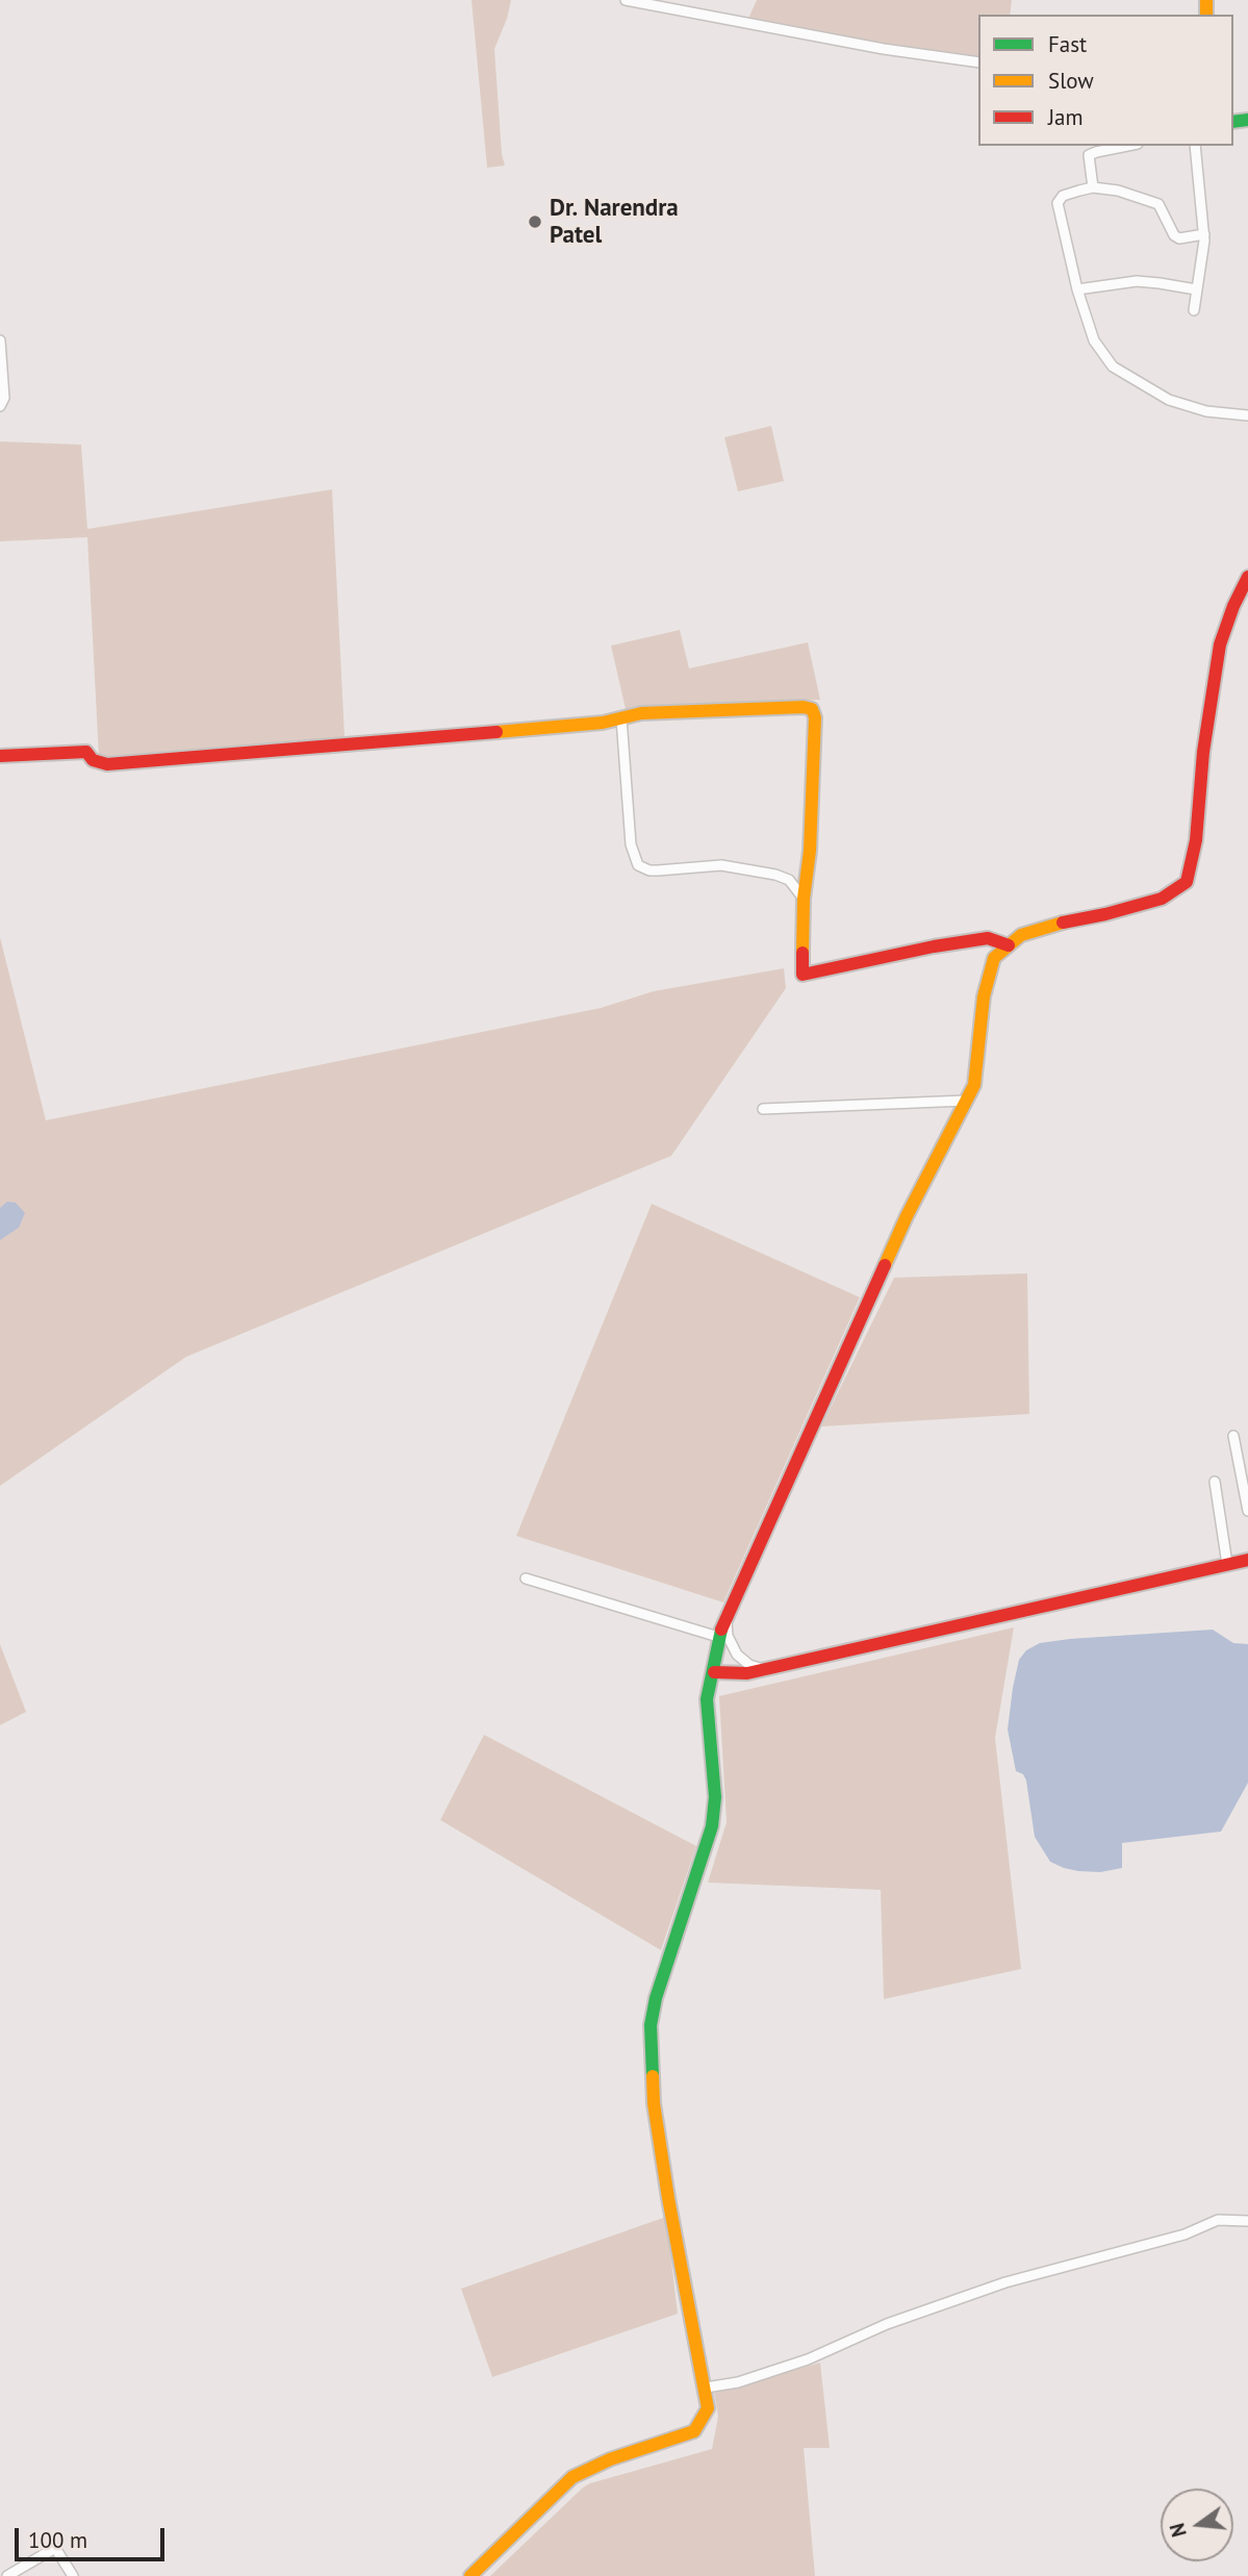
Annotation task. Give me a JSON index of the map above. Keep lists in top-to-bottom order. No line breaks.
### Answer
{"places":["Dr. Narendra Patel"],"legend":["Fast","Slow","Jam"],"scale_bar":"100 m","north":"left"}
